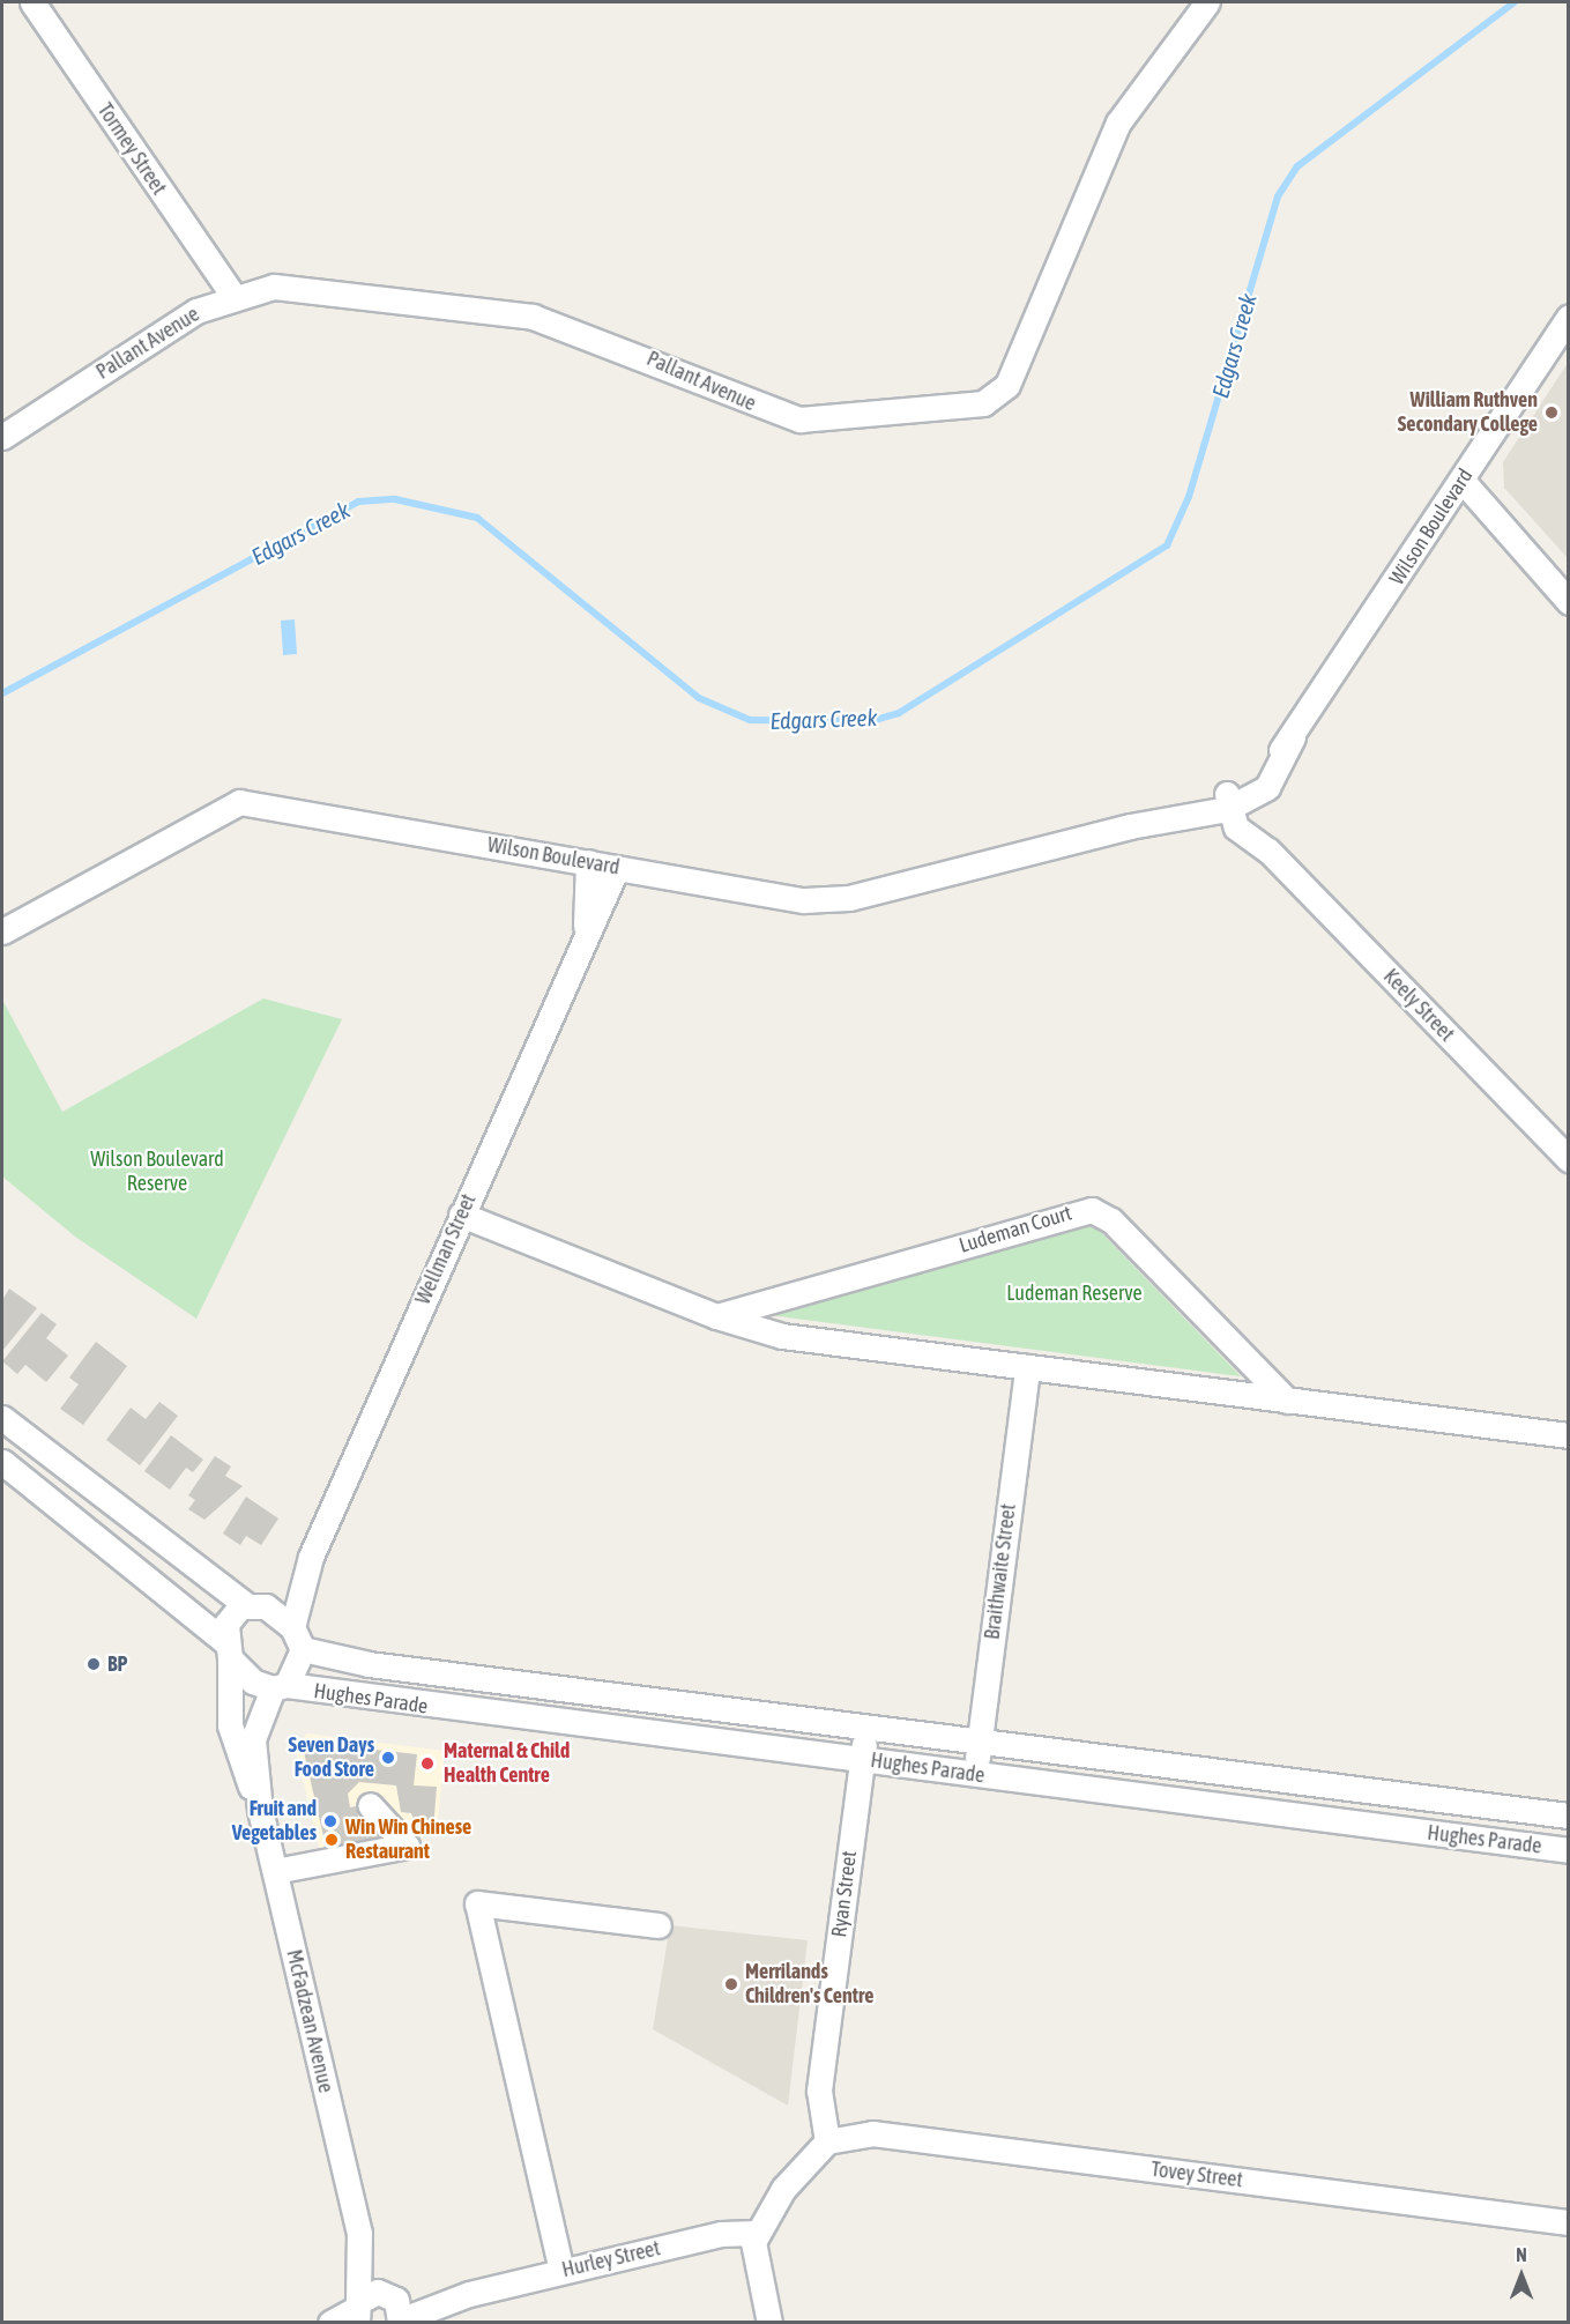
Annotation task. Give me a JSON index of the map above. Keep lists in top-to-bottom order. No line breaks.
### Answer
{"streets":{"street":["Tormey Street","Pallant Avenue","Wilson Boulevard","Keely Street","Ludeman Court","Wellman Street","Braithwaite Street","Hughes Parade","Ryan Street","McFadzean Avenue","Tovey Street","Hurley Street"]},"crossings":[["Tormey Street","Pallant Avenue"],["Wilson Boulevard","Keely Street"],["Wilson Boulevard","Wellman Street"],["Wellman Street","Hughes Parade"],["Wellman Street","McFadzean Avenue"],["Braithwaite Street","Hughes Parade"],["Hughes Parade","Ryan Street"],["Hughes Parade","McFadzean Avenue"],["Ryan Street","Tovey Street"],["McFadzean Avenue","Hurley Street"]],"water":["Edgars Creek"],"parks":["Wilson Boulevard Reserve","Ludeman Reserve"],"places":["William Ruthven Secondary College","BP","Seven Days Food Store","Maternal & Child Health Centre","Fruit and Vegetables","Win Win Chinese Restaurant","Merrilands Children's Centre"],"north":"top"}
